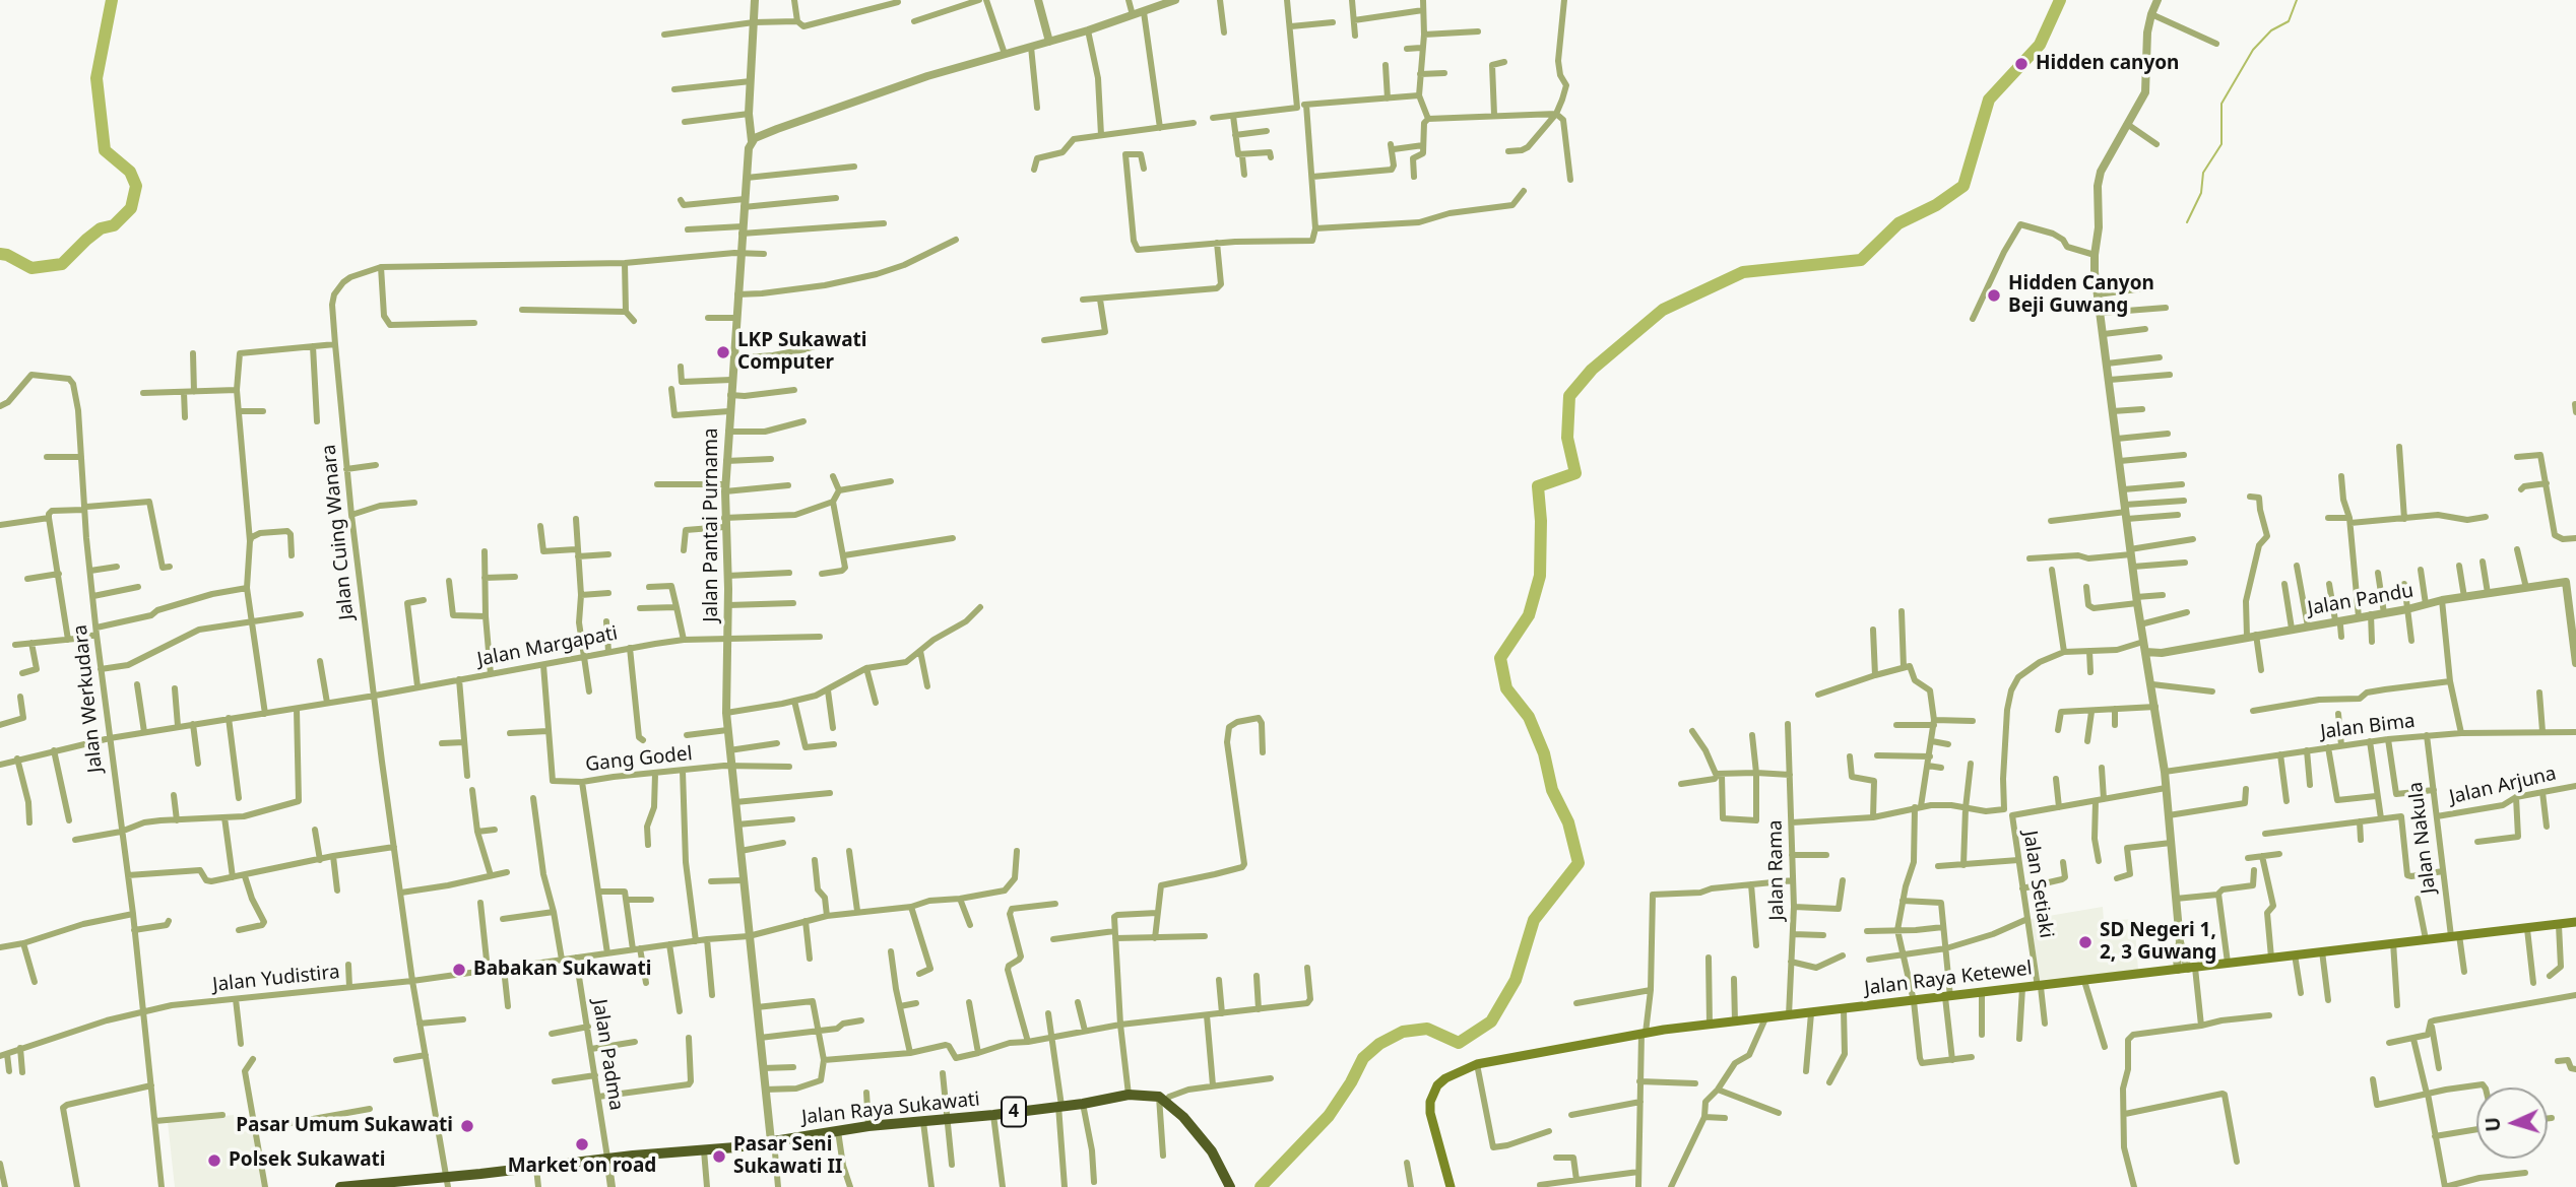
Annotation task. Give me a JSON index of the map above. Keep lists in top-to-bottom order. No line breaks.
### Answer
{"streets":{"highway":["Jalan Raya Sukawati","4"],"main road":["Jalan Raya Ketewel"],"street":["Jalan Pantai Purnama","Jalan Cuing Wanara","Jalan Pandu","Jalan Margapati","Jalan Werkudara","Jalan Bima","Gang Godel","Jalan Arjuna","Jalan Nakula","Jalan Rama","Jalan Setiaki","Jalan Yudistira","Jalan Padma"]},"crossings":[["Jalan Pantai Purnama","Jalan Cuing Wanara"],["Jalan Pantai Purnama","Jalan Margapati"],["Jalan Pantai Purnama","Gang Godel"],["Jalan Pantai Purnama","Jalan Yudistira"],["Jalan Pantai Purnama","Jalan Raya Sukawati"],["Jalan Cuing Wanara","Jalan Margapati"],["Jalan Cuing Wanara","Jalan Yudistira"],["Jalan Cuing Wanara","Jalan Raya Sukawati"],["Jalan Margapati","Jalan Werkudara"],["Jalan Werkudara","Jalan Yudistira"],["Jalan Bima","Jalan Nakula"],["Jalan Arjuna","Jalan Nakula"],["Jalan Nakula","Jalan Raya Ketewel"],["Jalan Rama","Jalan Raya Ketewel"],["Jalan Setiaki","Jalan Raya Ketewel"],["Jalan Yudistira","Jalan Padma"],["Jalan Padma","Jalan Raya Sukawati"]],"places":["Hidden canyon","Hidden Canyon Beji Guwang","LKP Sukawati Computer","SD Negeri 1, 2, 3 Guwang","Babakan Sukawati","Pasar Umum Sukawati","Market on road","Pasar Seni Sukawati II","Polsek Sukawati"],"north":"left"}
